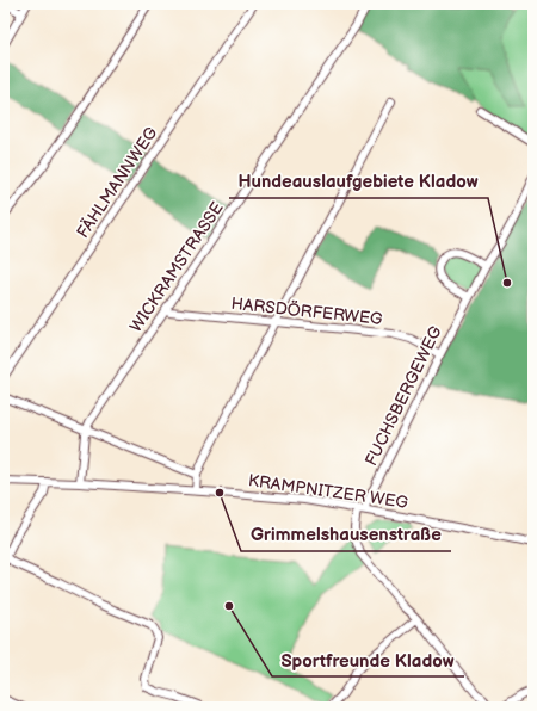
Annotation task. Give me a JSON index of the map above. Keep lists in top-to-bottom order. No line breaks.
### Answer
{"streets":{"street":["FÄHLMANNWEG","WICKRAMSTRASSE","HARSDÖRFERWEG","FUCHSBERGEWEG","KRAMPNITZER WEG"]},"crossings":[["WICKRAMSTRASSE","HARSDÖRFERWEG"],["WICKRAMSTRASSE","KRAMPNITZER WEG"],["HARSDÖRFERWEG","FUCHSBERGEWEG"],["FUCHSBERGEWEG","KRAMPNITZER WEG"]],"places":["Hundeauslaufgebiete Kladow","Grimmelshausenstraße","Sportfreunde Kladow"]}
